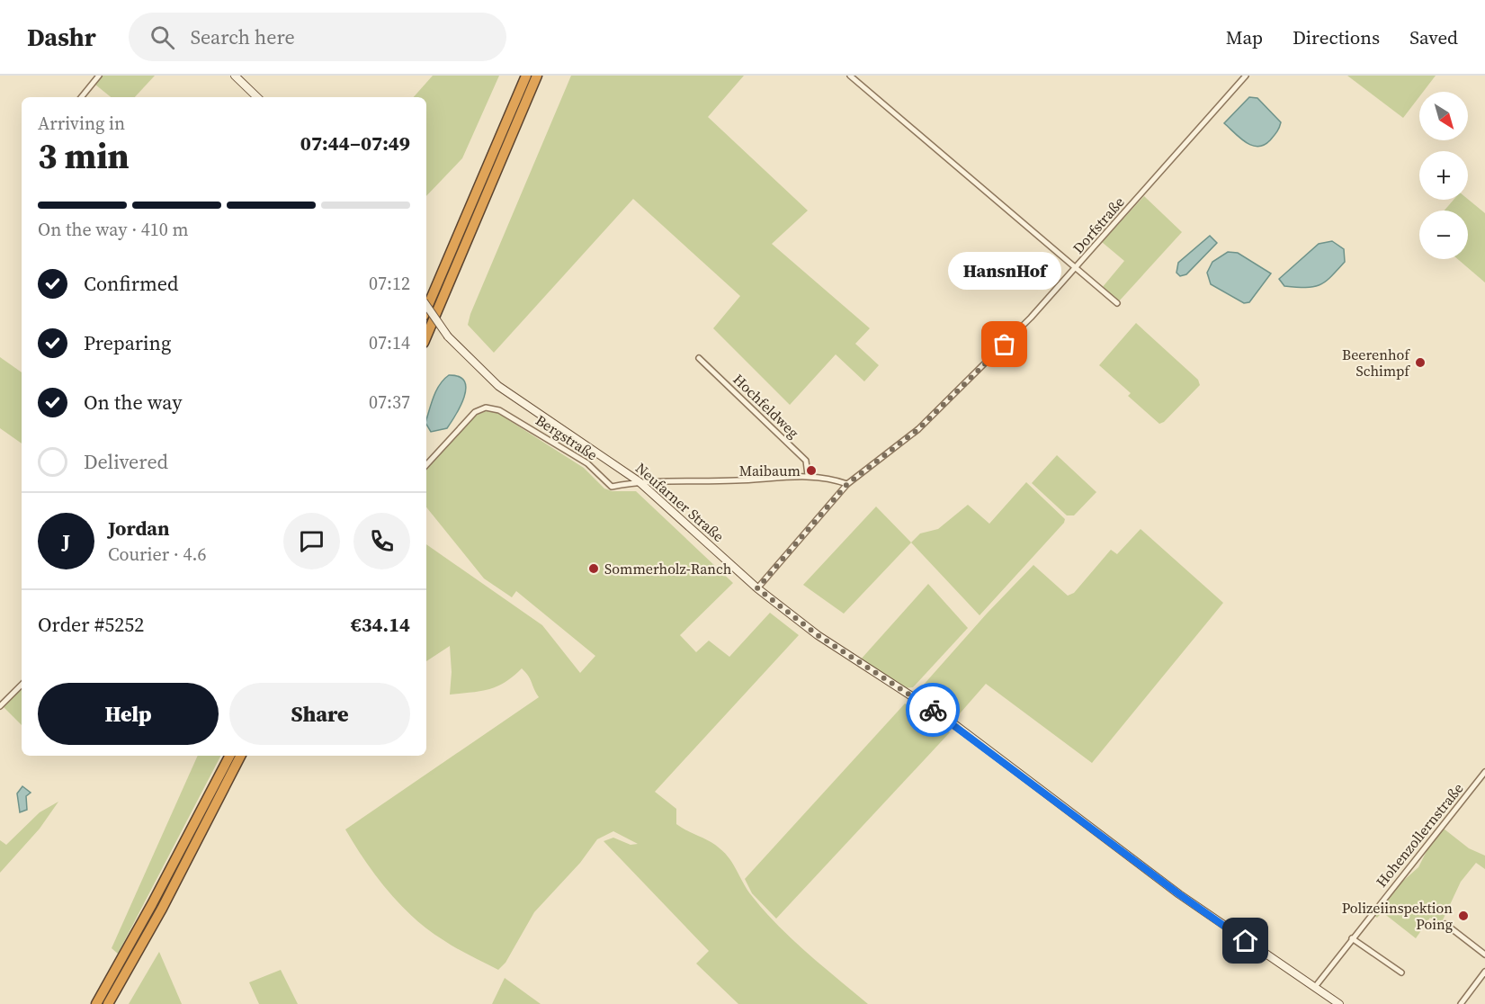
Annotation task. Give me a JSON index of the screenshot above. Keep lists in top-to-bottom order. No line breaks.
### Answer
{"streets":{"street":["Dorfstraße","Hochfeldweg","Bergstraße","Neufarner Straße","Hohenzollernstraße"]},"crossings":[["Dorfstraße","Bergstraße"],["Dorfstraße","Neufarner Straße"],["Hochfeldweg","Bergstraße"],["Bergstraße","Neufarner Straße"],["Neufarner Straße","Hohenzollernstraße"]],"places":["HansnHof","Beerenhof Schimpf","Maibaum","Sommerholz-Ranch","Polizeiinspektion Poing"],"north":"bottom right","page":{"header":"Dashr","search":"Search here","nav":["Map","Directions","Saved"],"map_buttons":["+","−"],"heading":["3 min","Arriving in","07:44–07:49"],"panel":["Jordan","Courier · 4.6","Order #5252","€34.14"],"bar":"On the way · 410 m","bubble":"HansnHof","list":[["Confirmed","07:12"],["Preparing","07:14"],["On the way","07:37"],"Delivered"],"round":"J","buttons":["Help","Share"]}}
